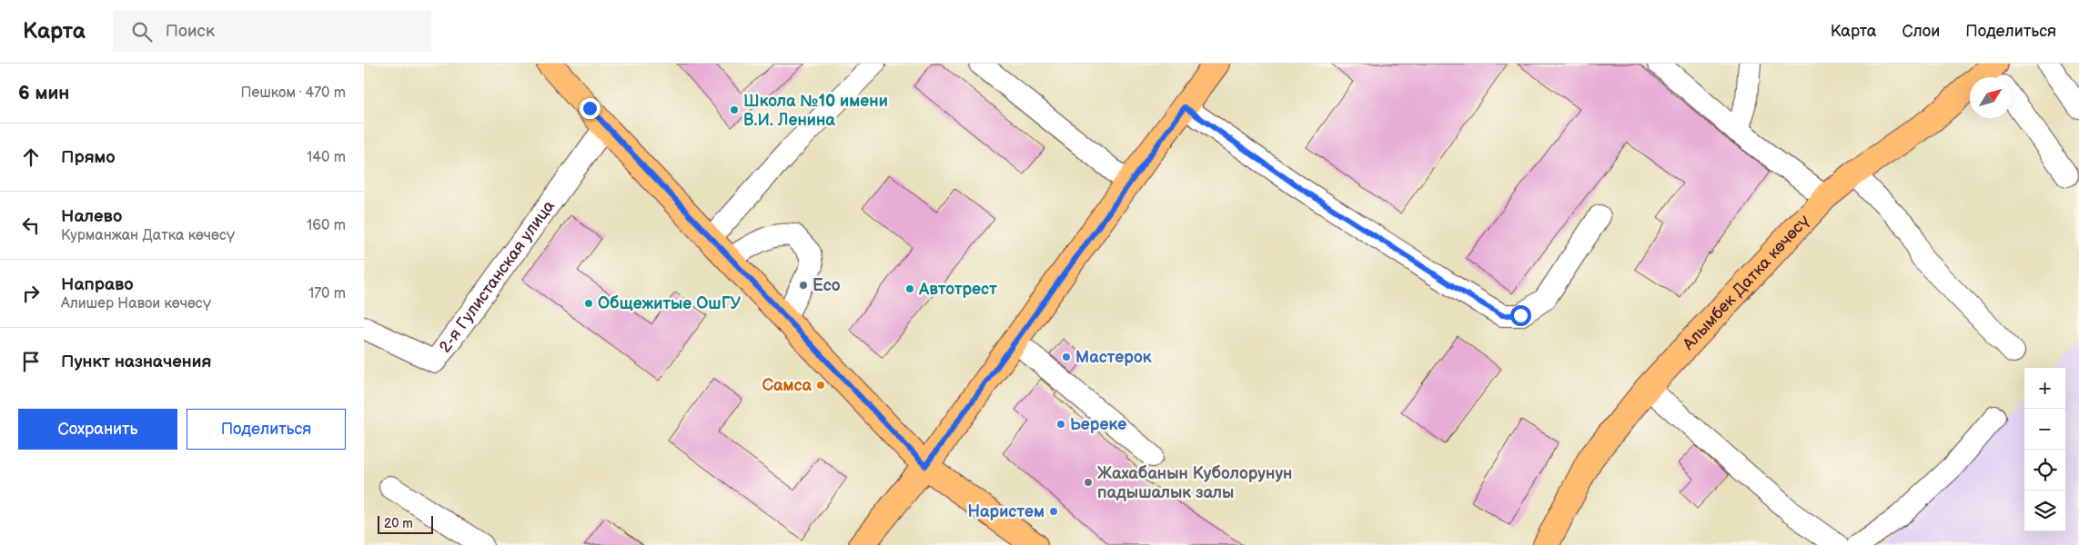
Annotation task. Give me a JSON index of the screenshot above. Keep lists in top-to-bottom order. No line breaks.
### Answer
{"streets":{"main road":["Алымбек Датка көчөсү"],"street":["2-я Гулистанская улица"]},"places":["Школа №10 имени В.И. Ленина","Есо","Автотрест","Общежитые ОшГУ","Мастерок","Самса","Ьереке","Жахабанын Куболорунун падышалык залы","Наристем"],"scale_bar":"20 m","north":"top right","page":{"header":"Карта","search":"Поиск","nav":["Карта","Слои","Поделиться"],"heading":["6 мин","Пешком · 470 m"],"list":[["Прямо","140 m"],["Налево","Курманжан Датка көчөсү","160 m"],["Направо","Алишер Навои көчөсү","170 m"],"Пункт назначения"],"map_buttons":["+","−"],"buttons":["Сохранить","Поделиться"],"scale":"20 m"}}
